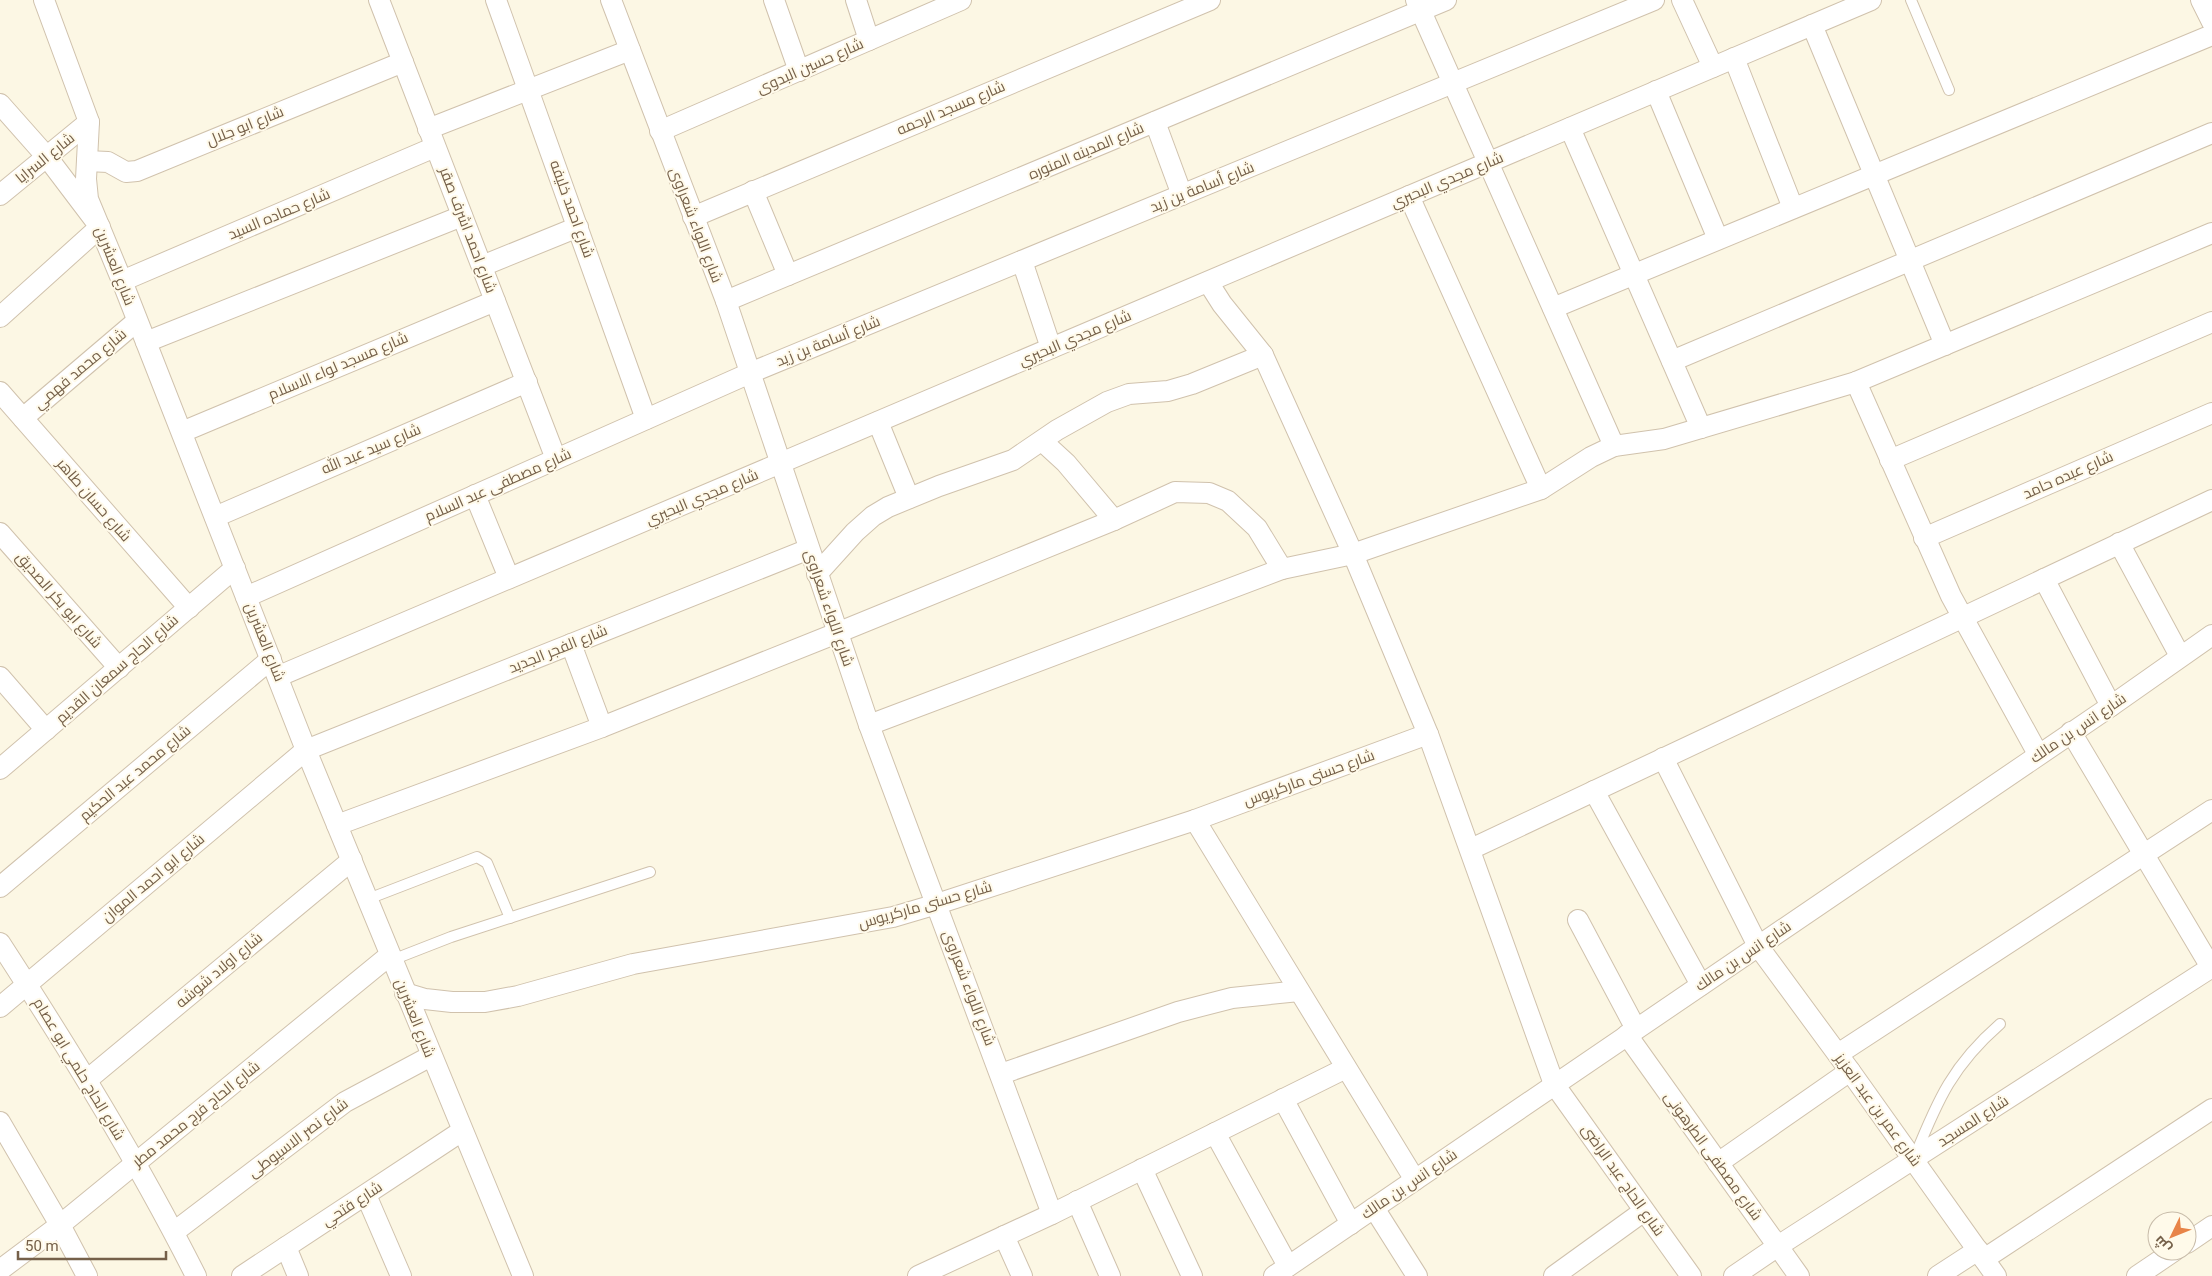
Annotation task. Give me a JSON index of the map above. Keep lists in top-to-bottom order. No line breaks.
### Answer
{"streets":{"street":["شارع حسين البدوى","شارع مسجد الرحمه","شارع ابو جلال","شارع المدينه المنوره","شارع السرايا","شارع مجدي البحيري","شارع أسامة بن زيد","شارع احمد خليفه","شارع حماده السيد","شارع اللواء شعراوى","شارع احمد اشرف صقر","شارع العشرين","شارع مسجد لواء الاسلام","شارع محمد فهمي","شارع سيد عبد الله","شارع عبده حامد","شارع مصطفى عبد السلام","شارع حسان طاهر","شارع ابو بكر الصديق","شارع الفجر الجديد","شارع الحاج سمعان القديم","شارع انس بن مالك","شارع محمد عبد الحكيم","شارع حسنى ماركريوس","شارع ابو احمد الموان","شارع اولاد شوشه","شارع الحاج حلمي ابو عصام","شارع عمر بن عبد العزيز","شارع الحاج فرج محمد مطر","شارع المسجد","شارع نصر الاسيوطى","شارع مصطفى الطرهونى","شارع الحاج عبد الراضى","شارع فتحي"]},"crossings":[["شارع حسين البدوى","شارع اللواء شعراوى"],["شارع مسجد الرحمه","شارع اللواء شعراوى"],["شارع ابو جلال","شارع احمد اشرف صقر"],["شارع ابو جلال","شارع العشرين"],["شارع المدينه المنوره","شارع اللواء شعراوى"],["شارع السرايا","شارع العشرين"],["شارع مجدي البحيري","شارع اللواء شعراوى"],["شارع مجدي البحيري","شارع العشرين"],["شارع مجدي البحيري","شارع محمد عبد الحكيم"],["شارع مجدي البحيري","شارع الحاج عبد الراضى"],["شارع أسامة بن زيد","شارع اللواء شعراوى"],["شارع أسامة بن زيد","شارع مصطفى عبد السلام"],["شارع احمد خليفه","شارع حماده السيد"],["شارع احمد خليفه","شارع مصطفى عبد السلام"],["شارع حماده السيد","شارع اللواء شعراوى"],["شارع حماده السيد","شارع احمد اشرف صقر"],["شارع حماده السيد","شارع العشرين"],["شارع اللواء شعراوى","شارع مصطفى عبد السلام"],["شارع اللواء شعراوى","شارع الفجر الجديد"],["شارع اللواء شعراوى","شارع حسنى ماركريوس"],["شارع احمد اشرف صقر","شارع مسجد لواء الاسلام"],["شارع احمد اشرف صقر","شارع سيد عبد الله"],["شارع احمد اشرف صقر","شارع مصطفى عبد السلام"],["شارع العشرين","شارع مسجد لواء الاسلام"],["شارع العشرين","شارع محمد فهمي"],["شارع العشرين","شارع سيد عبد الله"],["شارع العشرين","شارع مصطفى عبد السلام"],["شارع العشرين","شارع الفجر الجديد"],["شارع العشرين","شارع الحاج سمعان القديم"],["شارع العشرين","شارع محمد عبد الحكيم"],["شارع العشرين","شارع حسنى ماركريوس"],["شارع العشرين","شارع ابو احمد الموان"],["شارع العشرين","شارع اولاد شوشه"],["شارع العشرين","شارع الحاج فرج محمد مطر"],["شارع العشرين","شارع نصر الاسيوطى"],["شارع العشرين","شارع فتحي"],["شارع محمد فهمي","شارع حسان طاهر"],["شارع حسان طاهر","شارع الحاج سمعان القديم"],["شارع ابو بكر الصديق","شارع الحاج سمعان القديم"],["شارع الفجر الجديد","شارع ابو احمد الموان"],["شارع انس بن مالك","شارع عمر بن عبد العزيز"],["شارع انس بن مالك","شارع مصطفى الطرهونى"],["شارع انس بن مالك","شارع الحاج عبد الراضى"],["شارع حسنى ماركريوس","شارع الحاج عبد الراضى"],["شارع ابو احمد الموان","شارع الحاج حلمي ابو عصام"],["شارع اولاد شوشه","شارع الحاج حلمي ابو عصام"],["شارع الحاج حلمي ابو عصام","شارع الحاج فرج محمد مطر"],["شارع الحاج حلمي ابو عصام","شارع نصر الاسيوطى"],["شارع عمر بن عبد العزيز","شارع المسجد"],["شارع المسجد","شارع مصطفى الطرهونى"]],"scale_bar":"50 m","north":"bottom left"}
